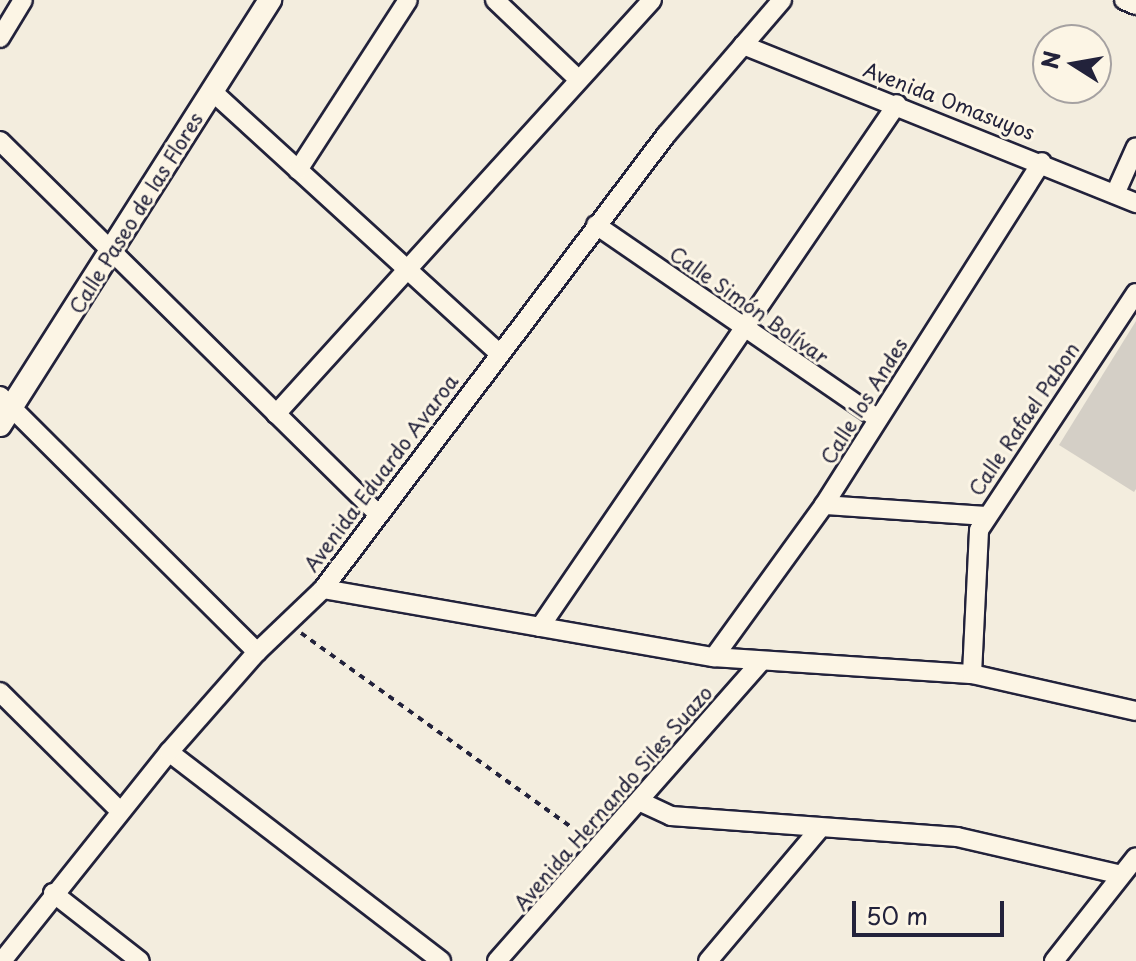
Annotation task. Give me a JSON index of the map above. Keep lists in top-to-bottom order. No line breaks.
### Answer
{"streets":{"street":["Avenida Omasuyos","Calle Paseo de las Flores","Calle Simón Bolívar","Calle los Andes","Calle Rafael Pabon","Avenida Eduardo Avaroa","Avenida Hernando Siles Suazo"]},"crossings":[["Avenida Omasuyos","Calle los Andes"],["Avenida Omasuyos","Avenida Eduardo Avaroa"],["Calle Simón Bolívar","Calle los Andes"],["Calle Simón Bolívar","Avenida Eduardo Avaroa"]],"scale_bar":"50 m","north":"left"}
